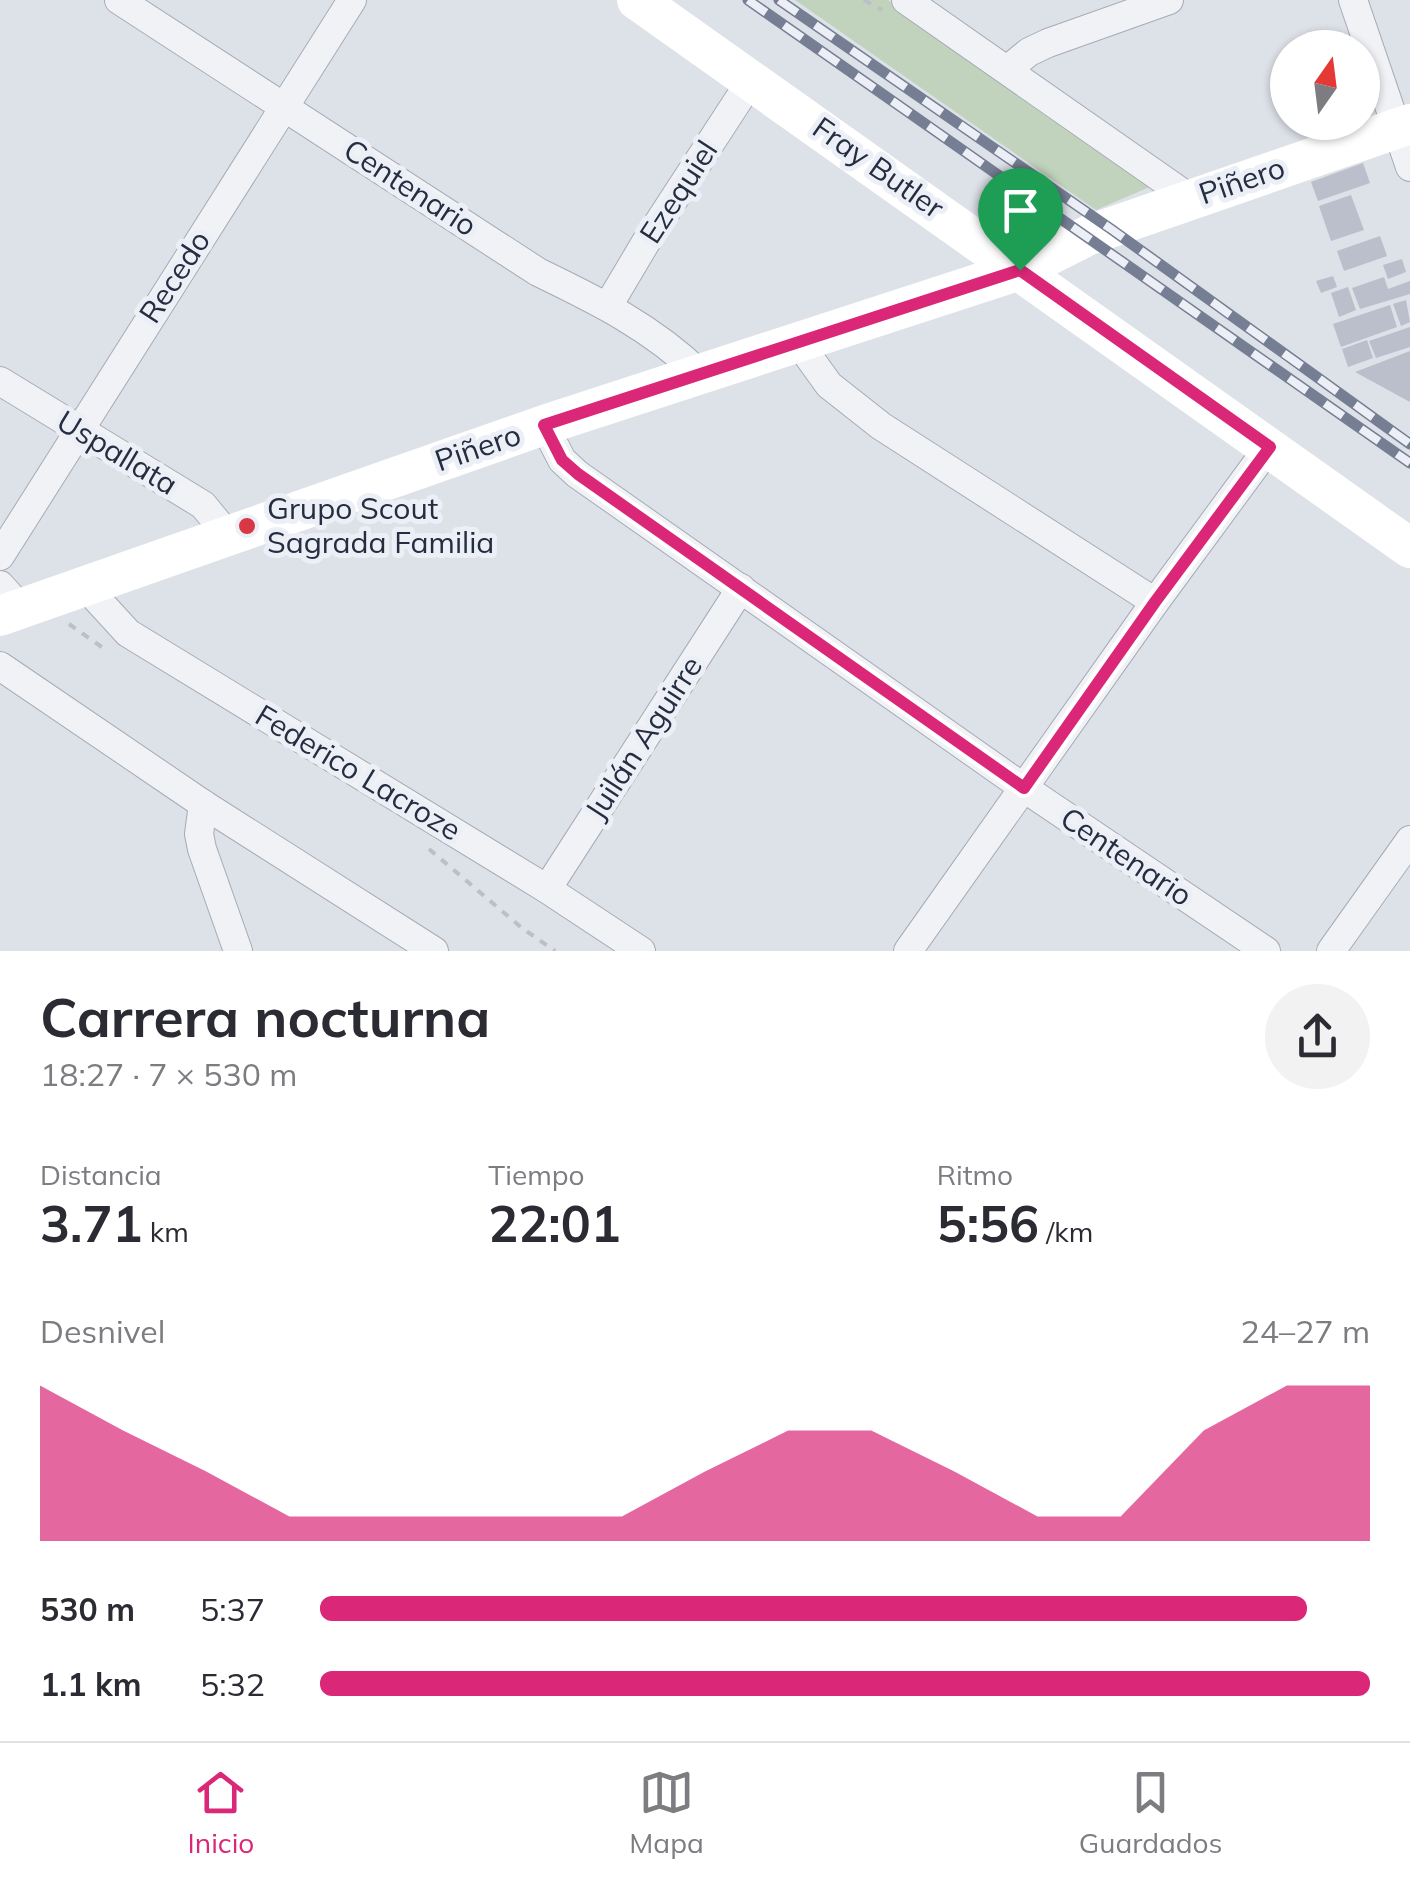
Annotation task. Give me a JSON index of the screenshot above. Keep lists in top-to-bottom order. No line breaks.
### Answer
{"streets":{"street":["Fray Butler","Piñero","Centenario","Ezequiel","Recedo","Uspallata","Juilán Aguirre","Federico Lacroze"]},"crossings":[["Fray Butler","Piñero"],["Fray Butler","Ezequiel"],["Piñero","Centenario"],["Piñero","Uspallata"],["Piñero","Federico Lacroze"],["Centenario","Ezequiel"],["Centenario","Recedo"],["Centenario","Juilán Aguirre"],["Recedo","Uspallata"],["Juilán Aguirre","Federico Lacroze"]],"places":["Grupo Scout Sagrada Familia"],"north":"top","page":{"heading":["Carrera nocturna","18:27 · 7 × 530 m"],"stats":[["Distancia","3.71 km"],["Tiempo","22:01"],["Ritmo","5:56 /km"]],"chart":["Desnivel","24–27 m"],"list":[{"name":"530 m","note":"5:37"},{"name":"1.1 km","note":"5:32"}],"tabs":["Inicio","Mapa","Guardados"]}}
